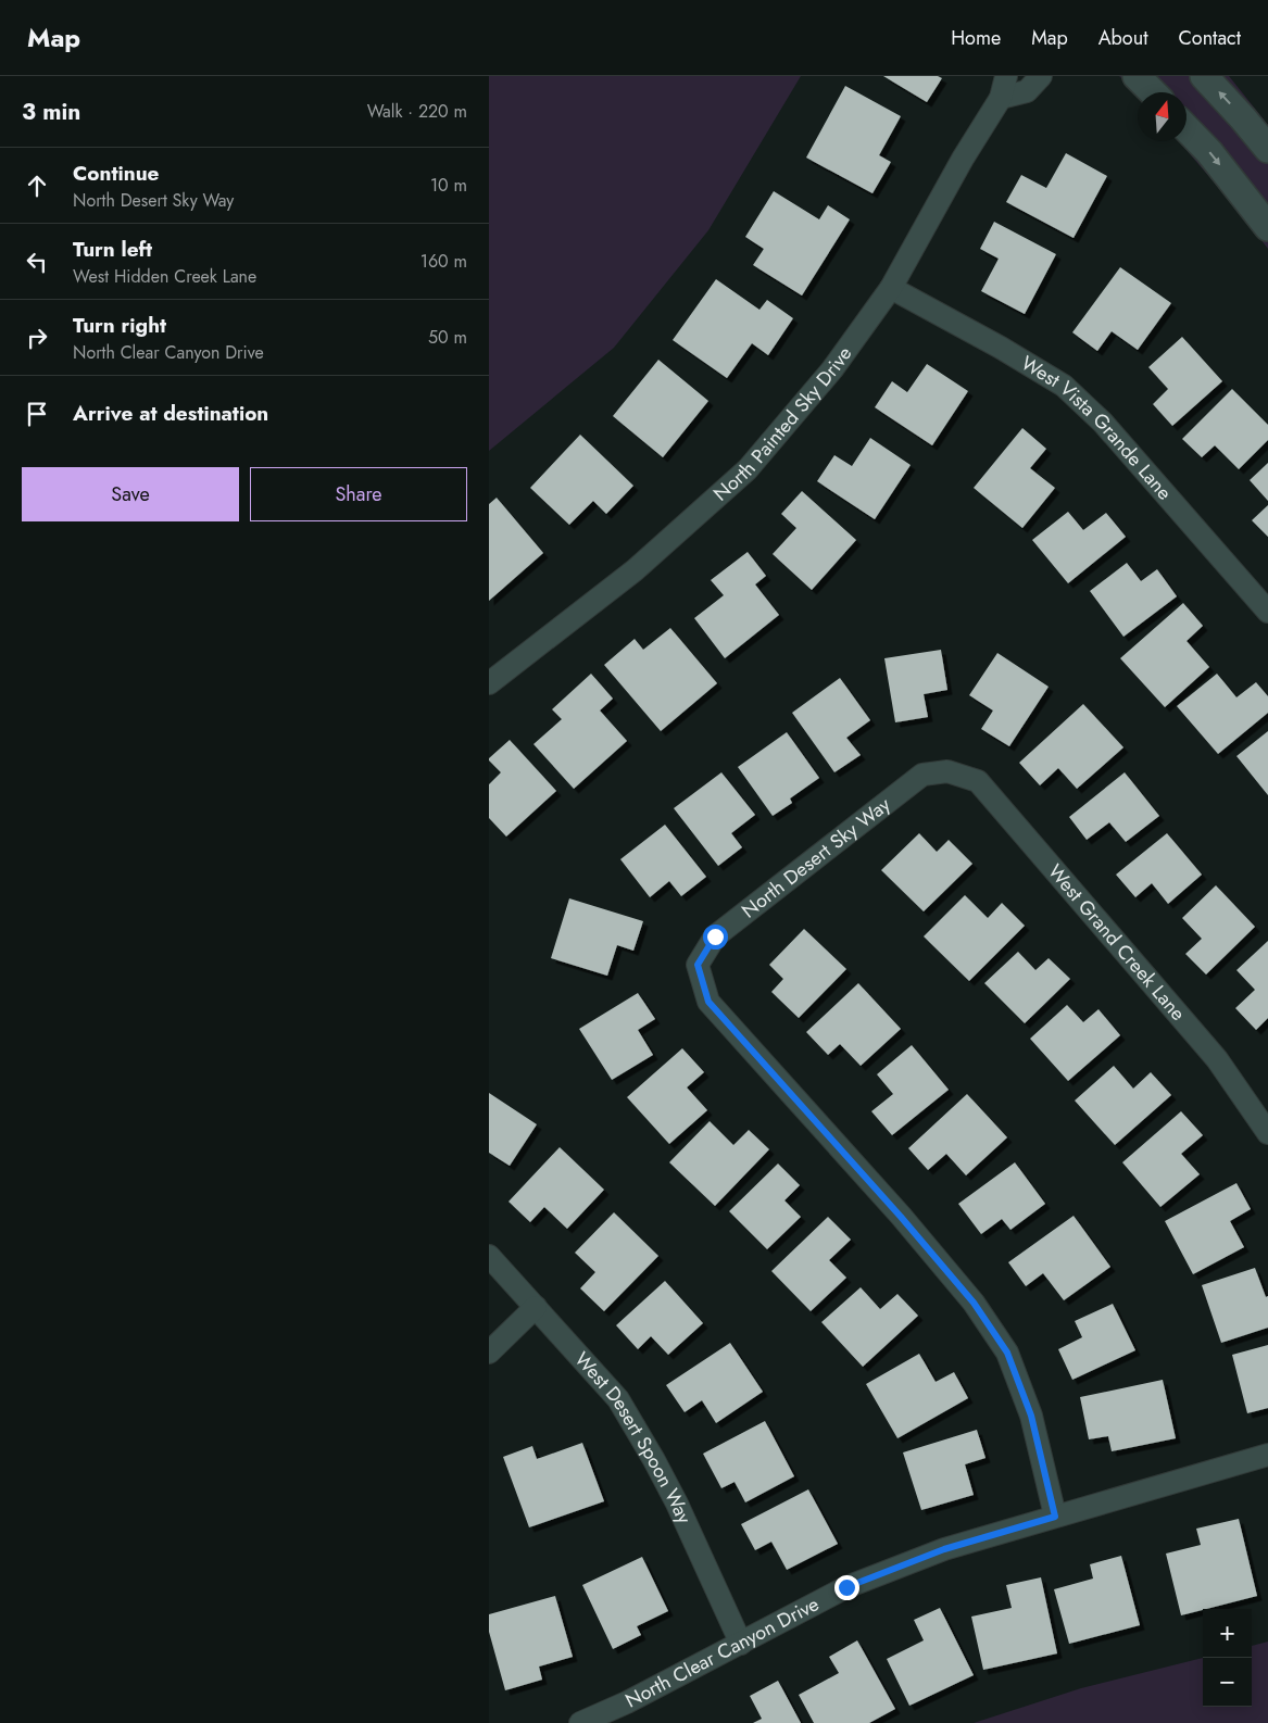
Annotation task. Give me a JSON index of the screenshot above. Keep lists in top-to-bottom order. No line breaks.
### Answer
{"streets":{"street":["North Painted Sky Drive","West Vista Grande Lane","North Desert Sky Way","West Grand Creek Lane","West Desert Spoon Way","North Clear Canyon Drive"]},"crossings":[["North Painted Sky Drive","West Vista Grande Lane"],["North Desert Sky Way","West Grand Creek Lane"],["North Desert Sky Way","North Clear Canyon Drive"],["West Desert Spoon Way","North Clear Canyon Drive"]],"north":"top","page":{"header":"Map","nav":["Home","Map","About","Contact"],"heading":["3 min","Walk · 220 m"],"list":[["Continue","North Desert Sky Way","10 m"],["Turn left","West Hidden Creek Lane","160 m"],["Turn right","North Clear Canyon Drive","50 m"],"Arrive at destination"],"buttons":["Save","Share"],"map_buttons":["+","−"]}}
